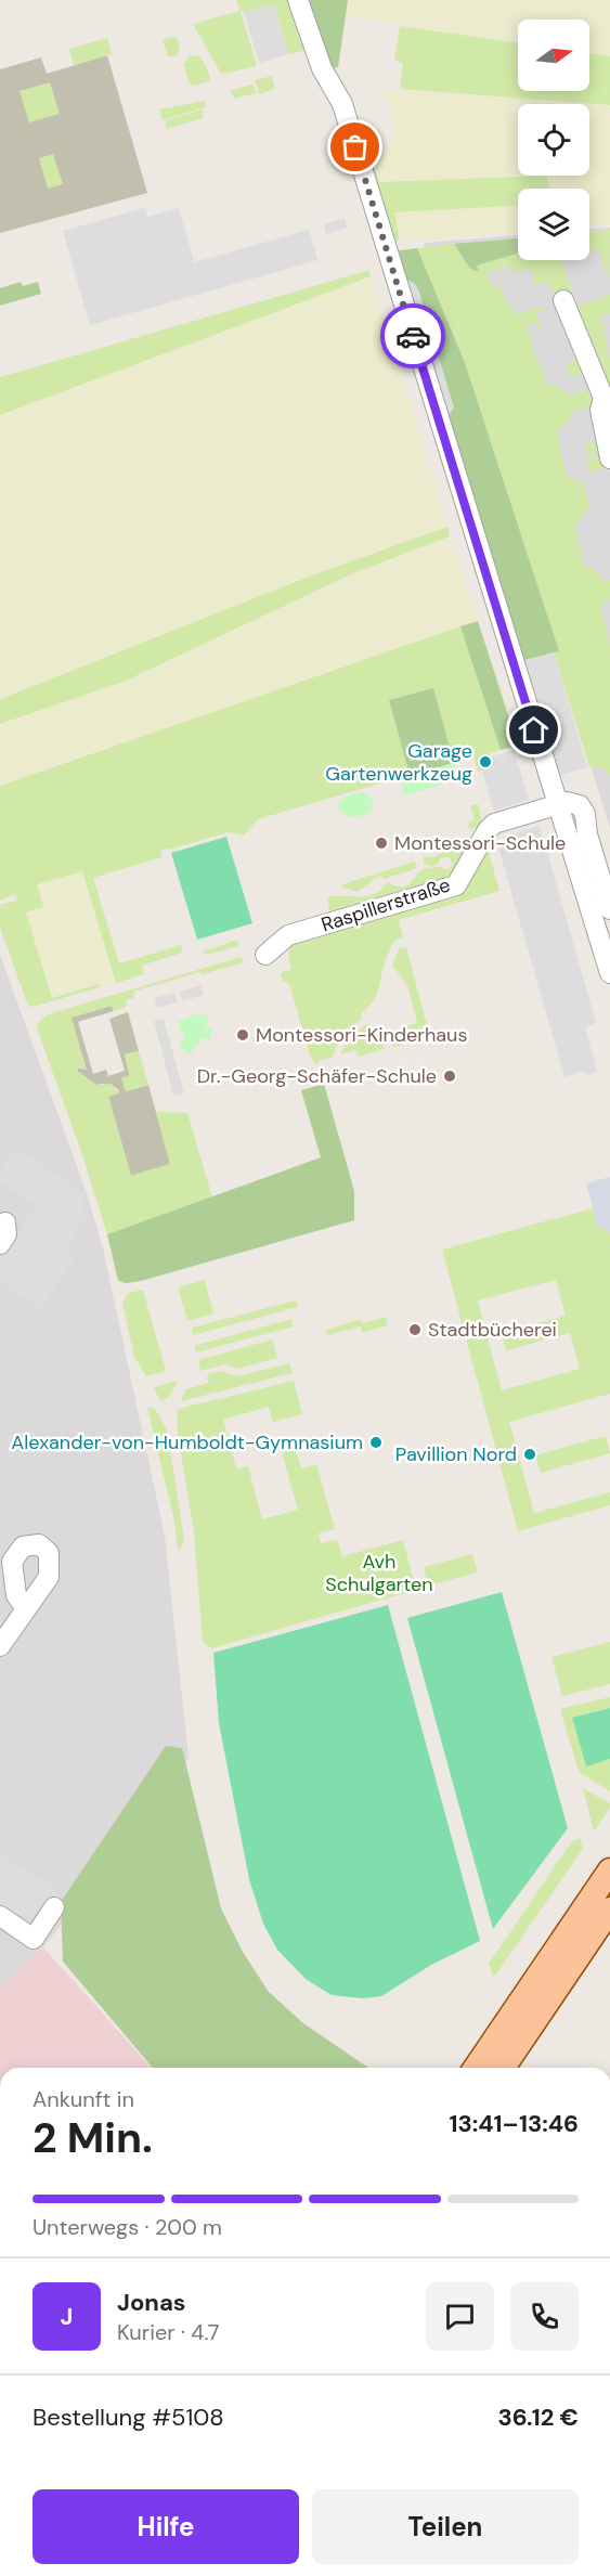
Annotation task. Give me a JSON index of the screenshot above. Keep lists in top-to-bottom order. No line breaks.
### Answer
{"streets":{"street":["Raspillerstraße"]},"parks":["Avh Schulgarten"],"places":["Garage Gartenwerkzeug","Montessori-Schule","Montessori-Kinderhaus","Dr.-Georg-Schäfer-Schule","Stadtbücherei","Alexander-von-Humboldt-Gymnasium","Pavillion Nord"],"north":"right","page":{"heading":["2 Min.","Ankunft in","13:41–13:46"],"panel":["Jonas","Kurier · 4.7","Bestellung #5108","36.12 €"],"bar":"Unterwegs · 200 m","round":"J","buttons":["Hilfe","Teilen"]}}
